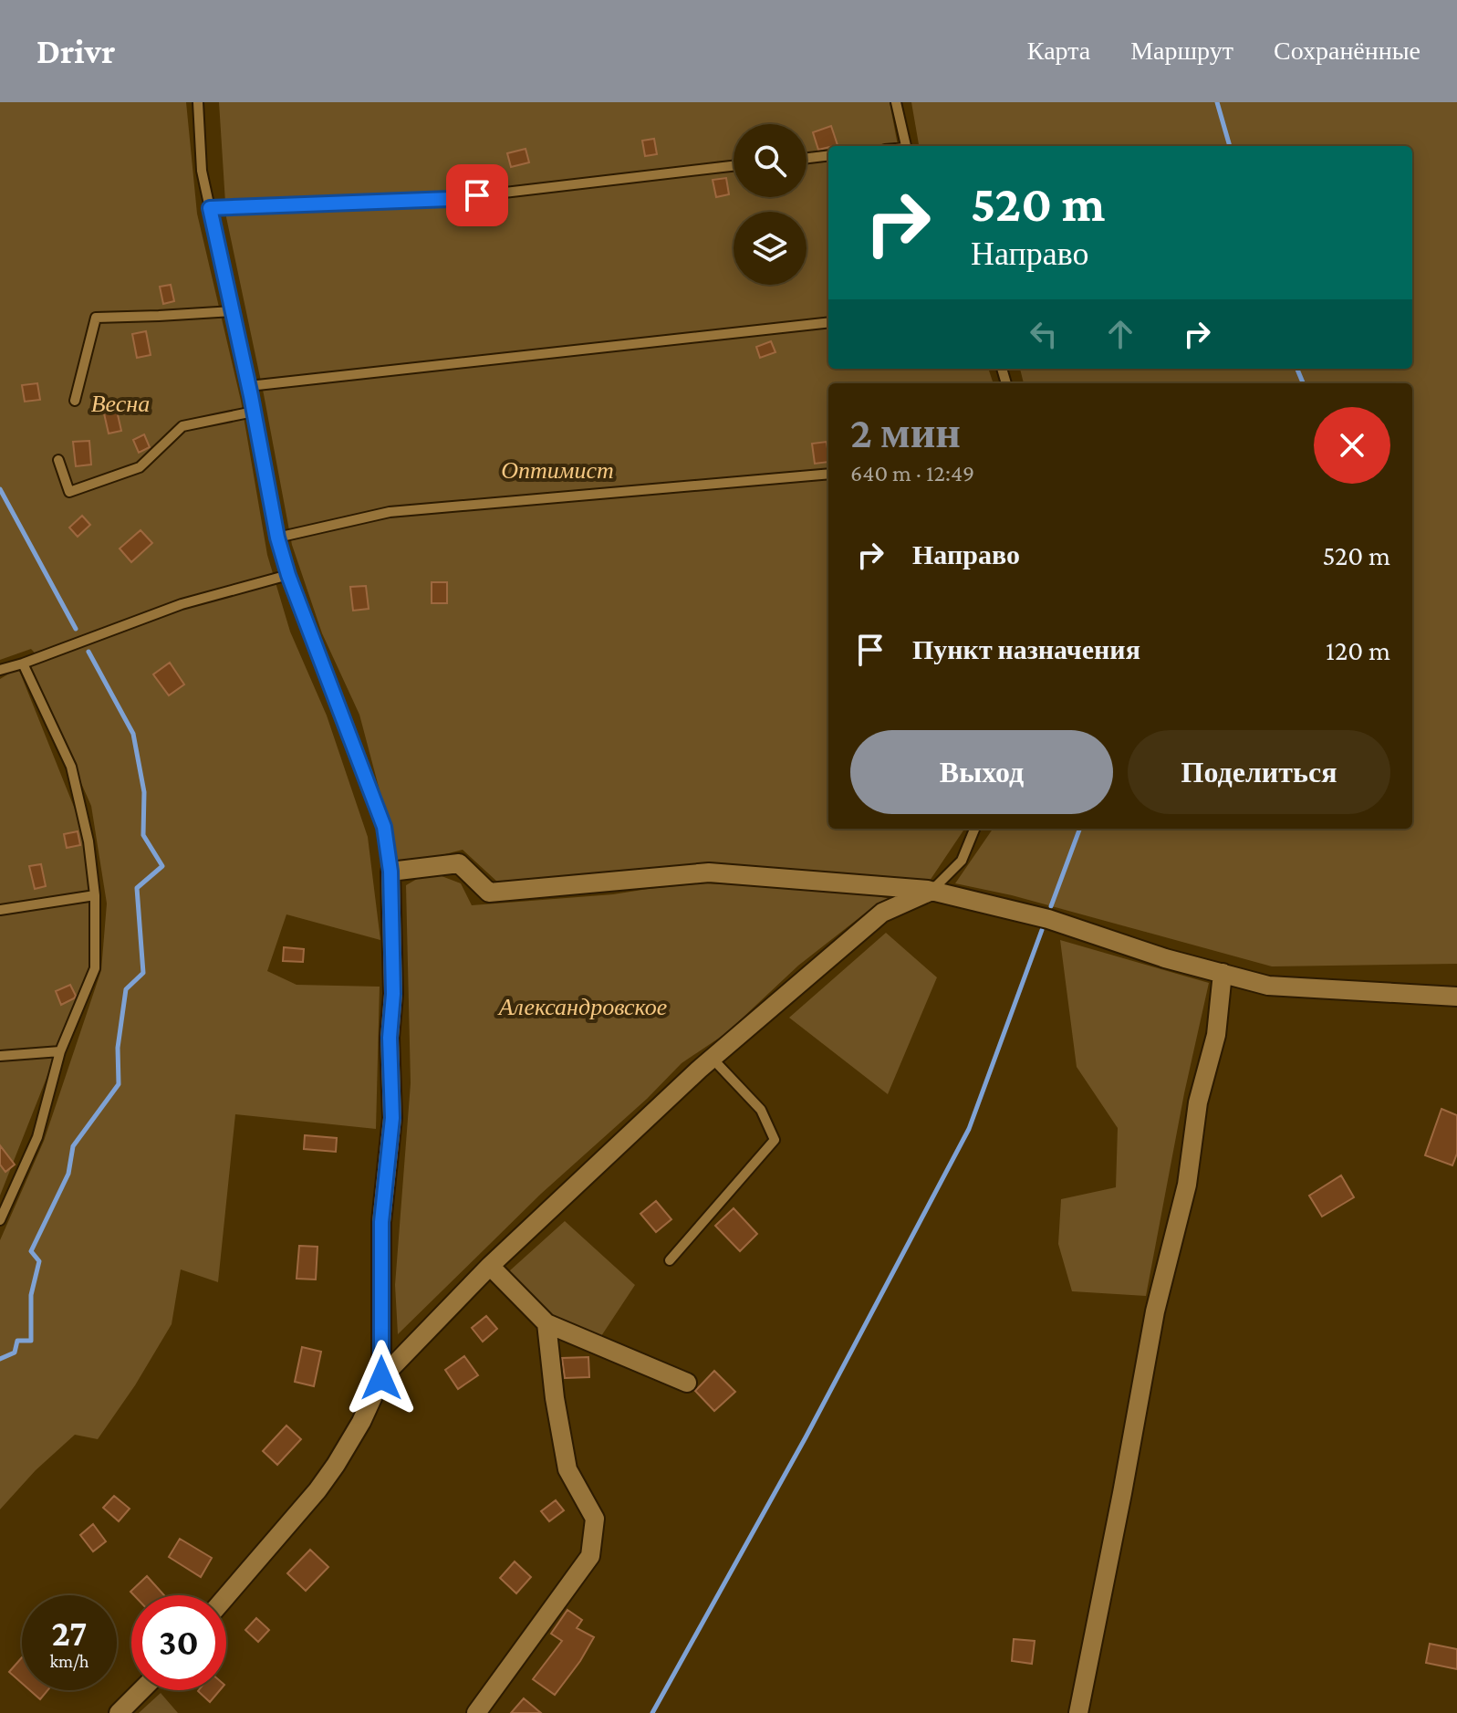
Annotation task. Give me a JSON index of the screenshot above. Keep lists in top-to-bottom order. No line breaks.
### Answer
{"parks":["Весна","Оптимист","Александровское"],"page":{"header":"Drivr","nav":["Карта","Маршрут","Сохранённые"],"turn":["520 m","Направо"],"heading":["2 мин","640 m · 12:49"],"list":[{"name":"Направо","value":"520 m"},{"name":"Пункт назначения","value":"120 m"}],"buttons":["Выход","Поделиться"],"speed":"27 km/h","limit":"30"}}
